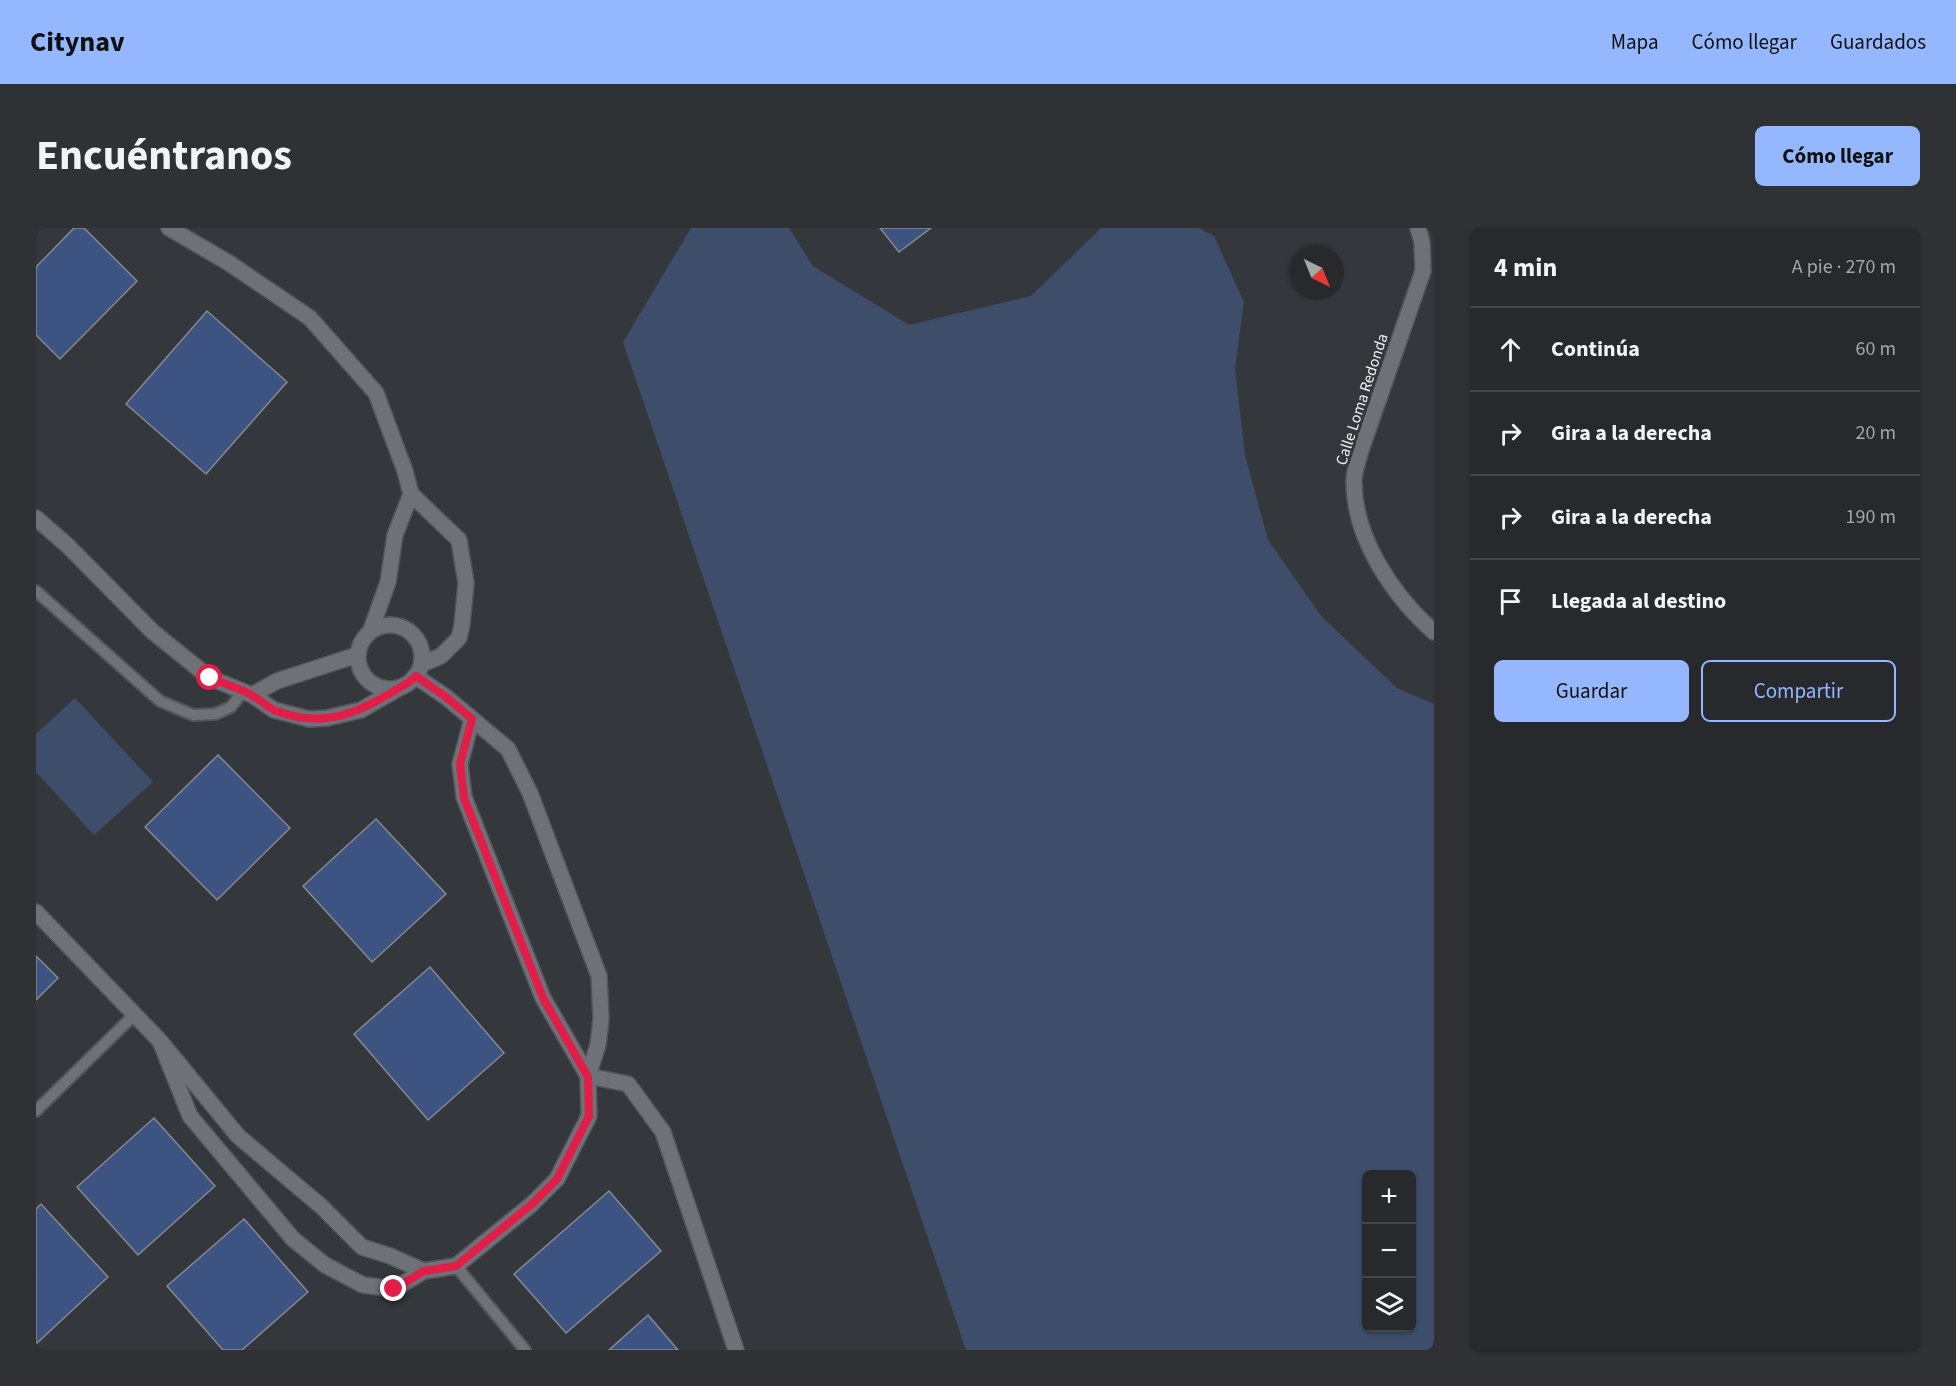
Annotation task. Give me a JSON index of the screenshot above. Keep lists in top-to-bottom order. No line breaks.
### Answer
{"streets":{"street":["Calle Loma Redonda"]},"north":"bottom right","page":{"header":"Citynav","nav":["Mapa","Cómo llegar","Guardados"],"title":"Encuéntranos","buttons":["Cómo llegar",["Guardar","Compartir"]],"heading":["4 min","A pie · 270 m"],"list":[["Continúa","60 m"],["Gira a la derecha","20 m"],["Gira a la derecha","190 m"],"Llegada al destino"],"map_buttons":["+","−"]}}
